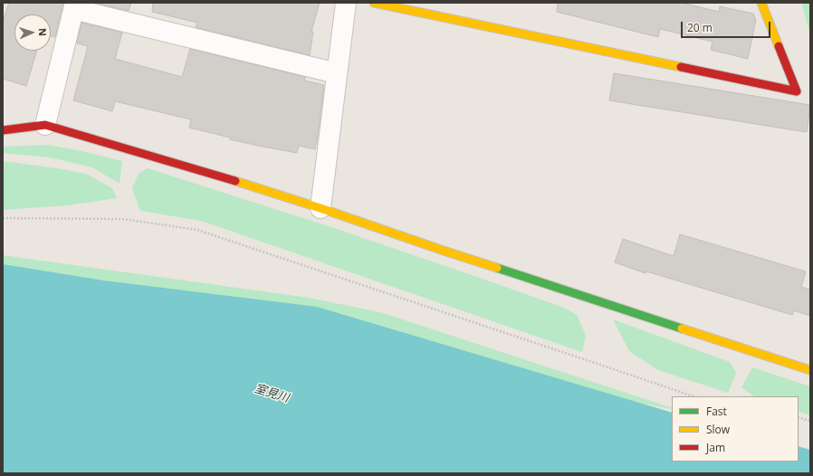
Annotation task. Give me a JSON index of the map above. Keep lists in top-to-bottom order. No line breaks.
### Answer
{"water":["室見川"],"legend":["Fast","Slow","Jam"],"scale_bar":"20 m","north":"right"}
